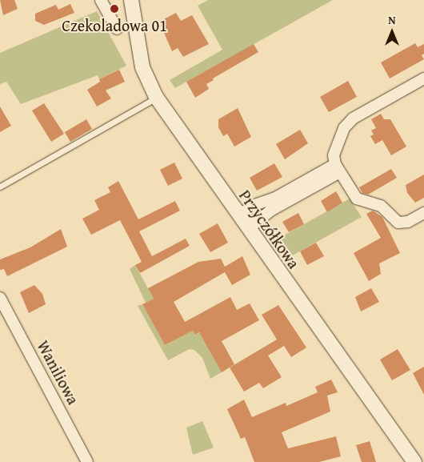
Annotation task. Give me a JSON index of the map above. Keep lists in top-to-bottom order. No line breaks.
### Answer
{"streets":{"street":["Przyczółkowa","Waniliowa"]},"places":["Czekoladowa 01"],"north":"top"}
